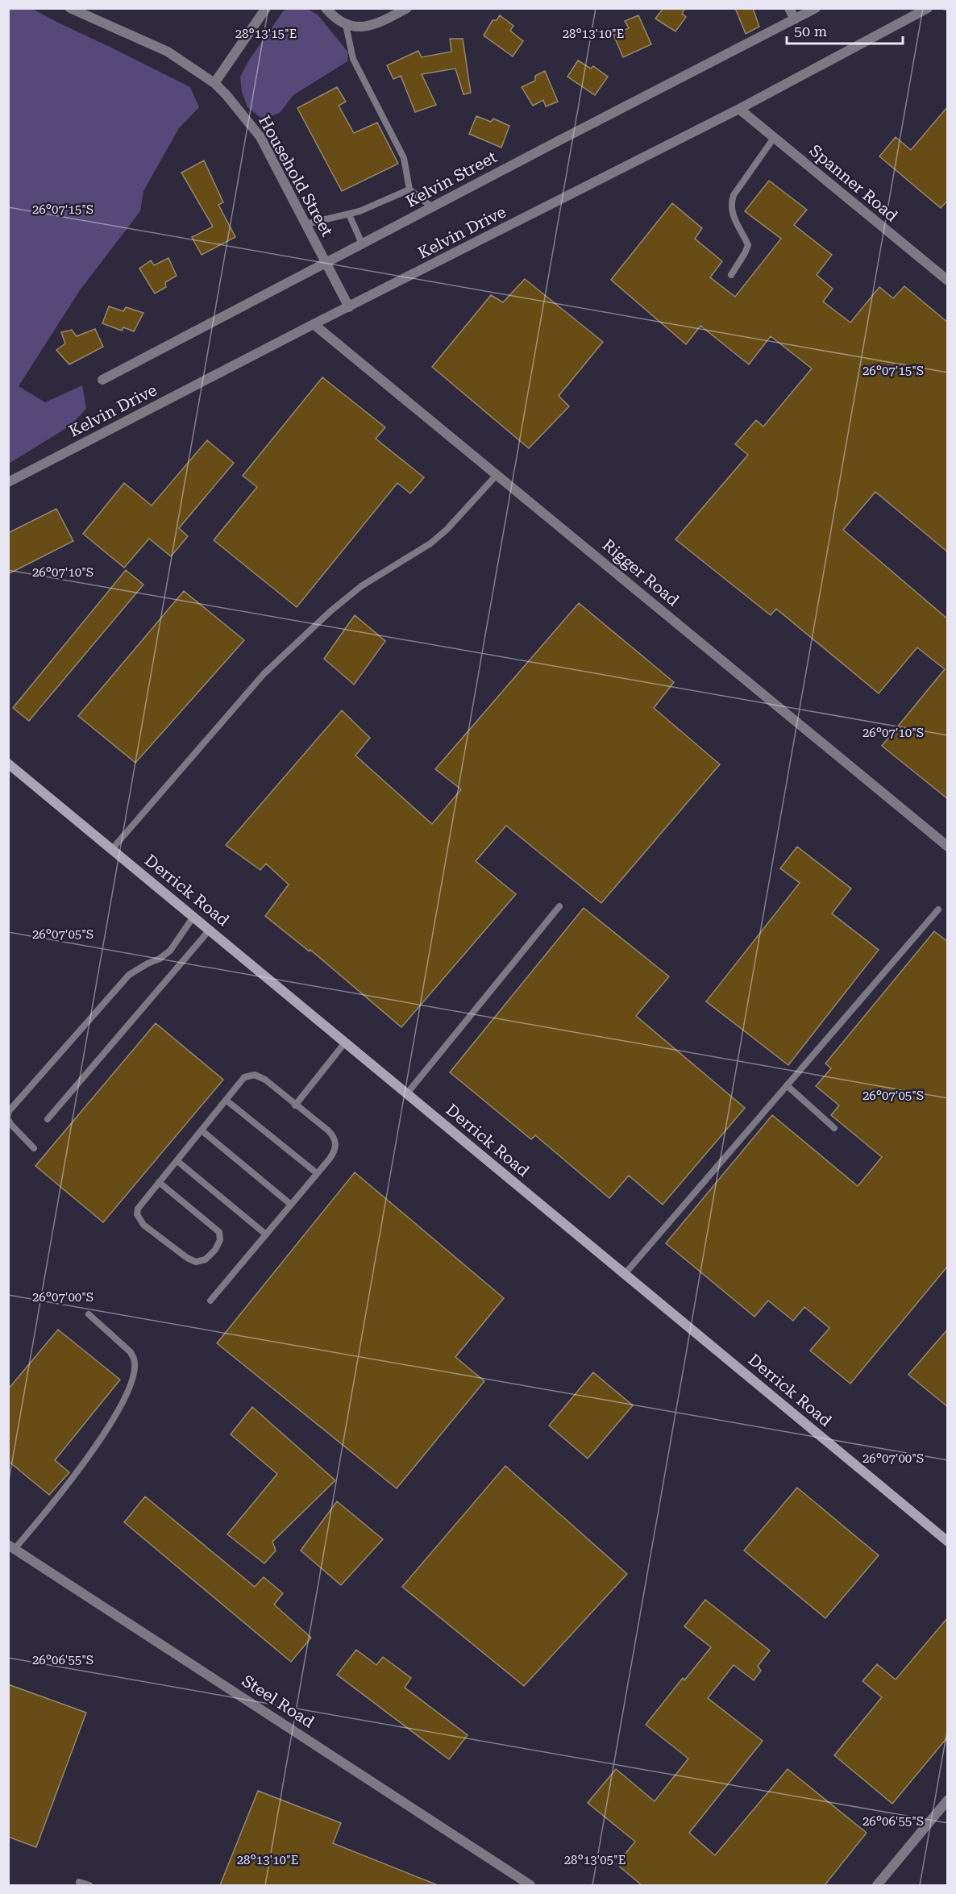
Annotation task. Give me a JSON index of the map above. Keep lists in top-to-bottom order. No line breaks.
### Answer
{"streets":{"street":["Household Street","Kelvin Street","Spanner Road","Kelvin Drive","Rigger Road","Derrick Road","Steel Road"]},"crossings":[["Household Street","Kelvin Street"],["Household Street","Kelvin Drive"],["Spanner Road","Kelvin Drive"],["Kelvin Drive","Rigger Road"]],"scale_bar":"50 m","coordinates":["28°13'15\"E","28°13'10\"E","26°07'15\"S","26°07'10\"S","26°07'05\"S","26°07'00\"S","26°06'55\"S","28°13'05\"E"]}
